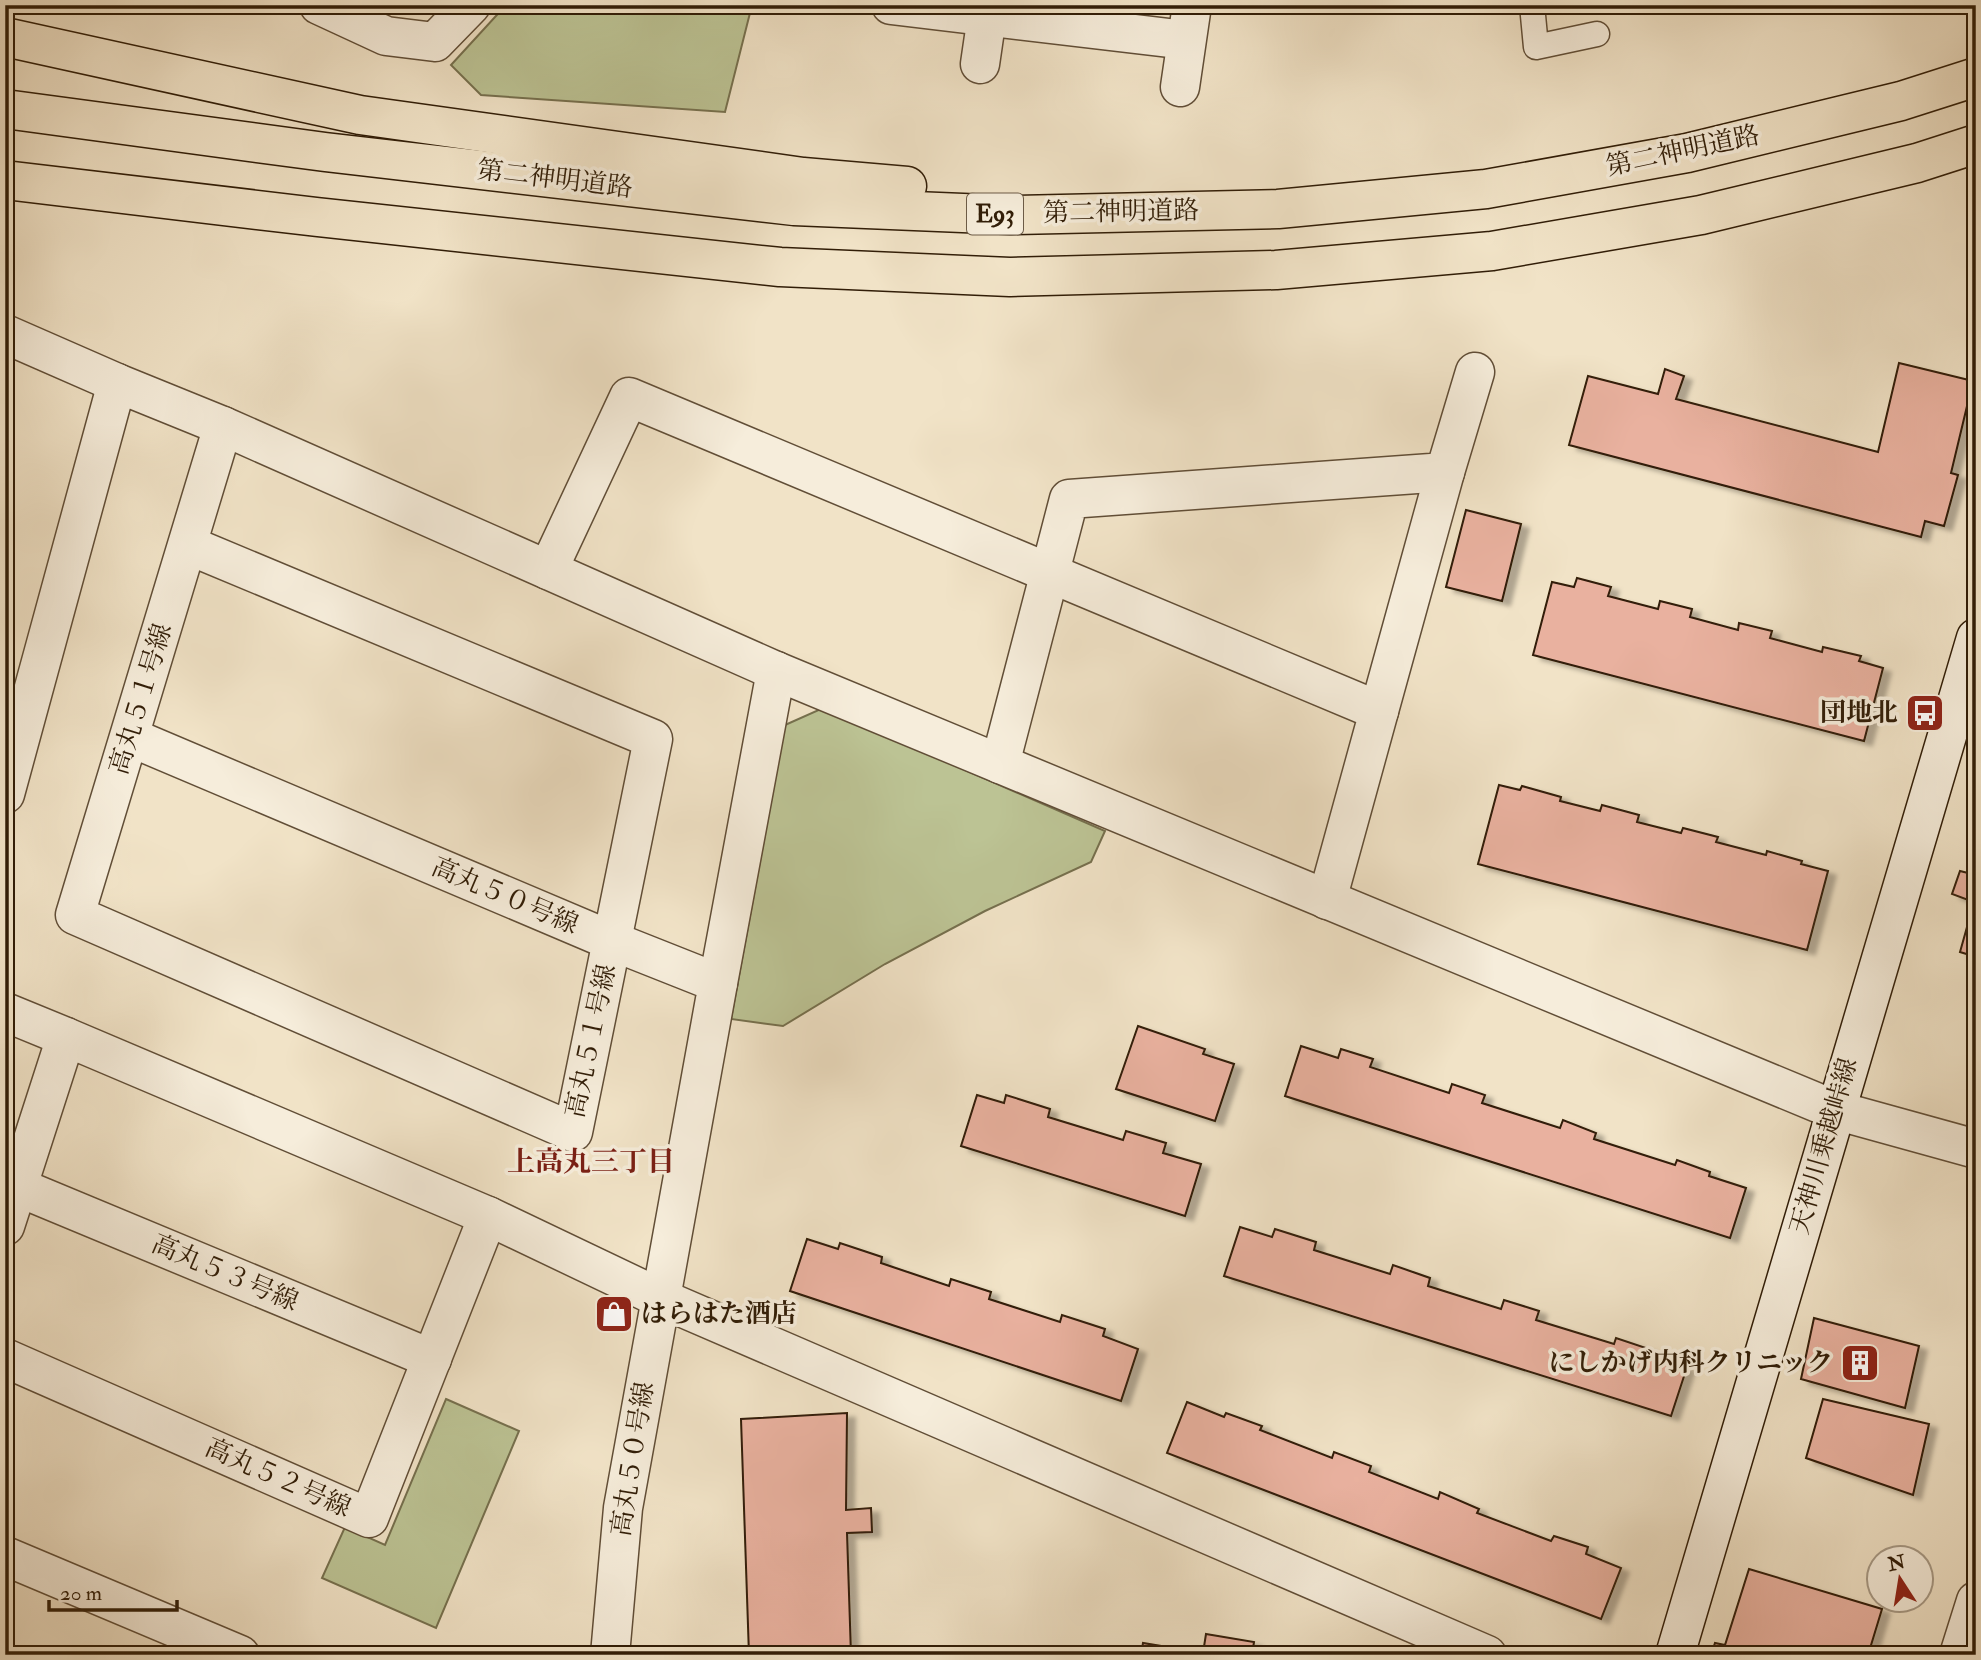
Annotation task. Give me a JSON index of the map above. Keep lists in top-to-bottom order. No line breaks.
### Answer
{"streets":{"highway":["第二神明道路","E93"],"street":["高丸５１号線","高丸５０号線","天神川乗越峠線","高丸５３号線","高丸５２号線"]},"crossings":[["高丸５１号線","高丸５０号線"],["高丸５３号線","高丸５２号線"]],"districts":["上高丸三丁目"],"places":{"bus stop":["団地北"],"shop":["はらはた酒店"],"building":["にしかげ内科クリニック"]},"scale_bar":"20 m","north":"top"}
